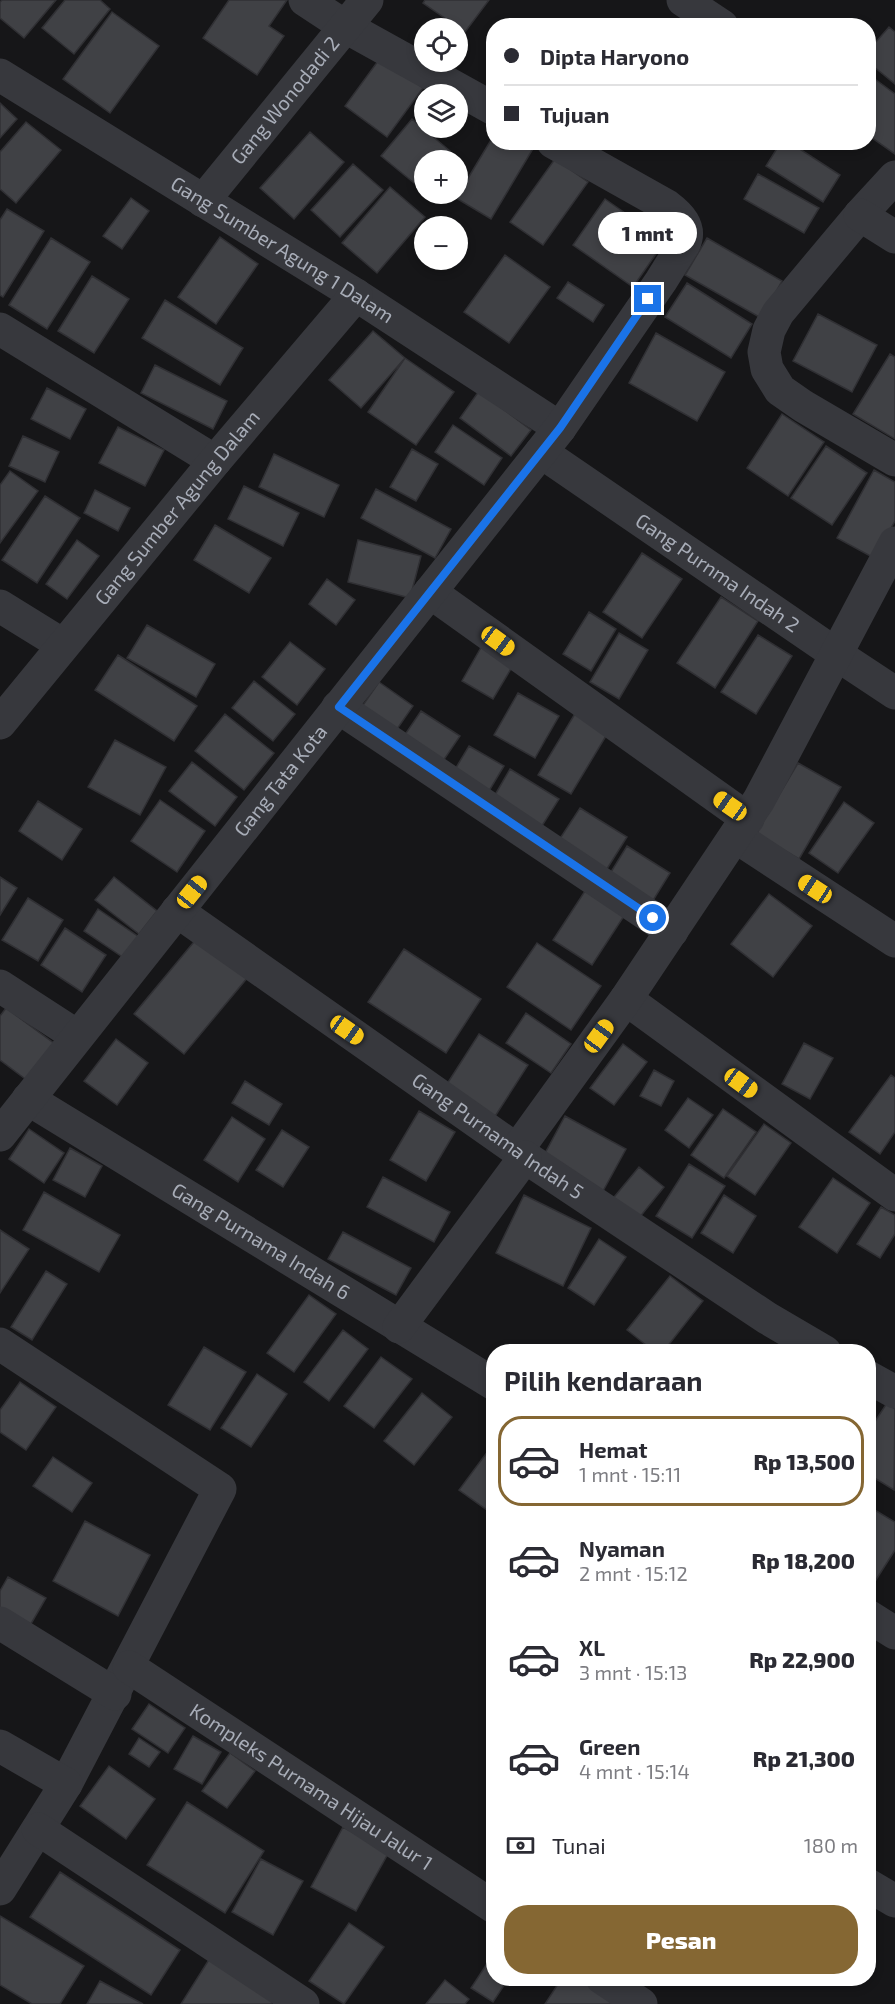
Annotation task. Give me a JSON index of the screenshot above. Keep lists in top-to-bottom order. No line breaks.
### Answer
{"streets":{"street":["Gang Wonodadi 2","Gang Sumber Agung 1 Dalam","Gang Sumber Agung Dalam","Gang Purnma Indah 2","Gang Tata Kota","Gang Purnama Indah 5","Gang Purnama Indah 6","Kompleks Purnama Hijau Jalur 1"]},"crossings":[["Gang Wonodadi 2","Gang Sumber Agung 1 Dalam"],["Gang Sumber Agung 1 Dalam","Gang Sumber Agung Dalam"],["Gang Sumber Agung 1 Dalam","Gang Purnma Indah 2"],["Gang Sumber Agung 1 Dalam","Gang Tata Kota"],["Gang Purnma Indah 2","Gang Tata Kota"],["Gang Tata Kota","Gang Purnama Indah 5"],["Gang Tata Kota","Gang Purnama Indah 6"]],"page":{"map_buttons":["+","−"],"banner":["Dipta Haryono","Tujuan"],"bubble":"1 mnt","heading":"Pilih kendaraan","list":[{"name":"Hemat","note":"1 mnt · 15:11","value":"Rp 13,500"},{"name":"Nyaman","note":"2 mnt · 15:12","value":"Rp 18,200"},{"name":"XL","note":"3 mnt · 15:13","value":"Rp 22,900"},{"name":"Green","note":"4 mnt · 15:14","value":"Rp 21,300"}],"pay":["Tunai","180 m"],"buttons":"Pesan"}}
